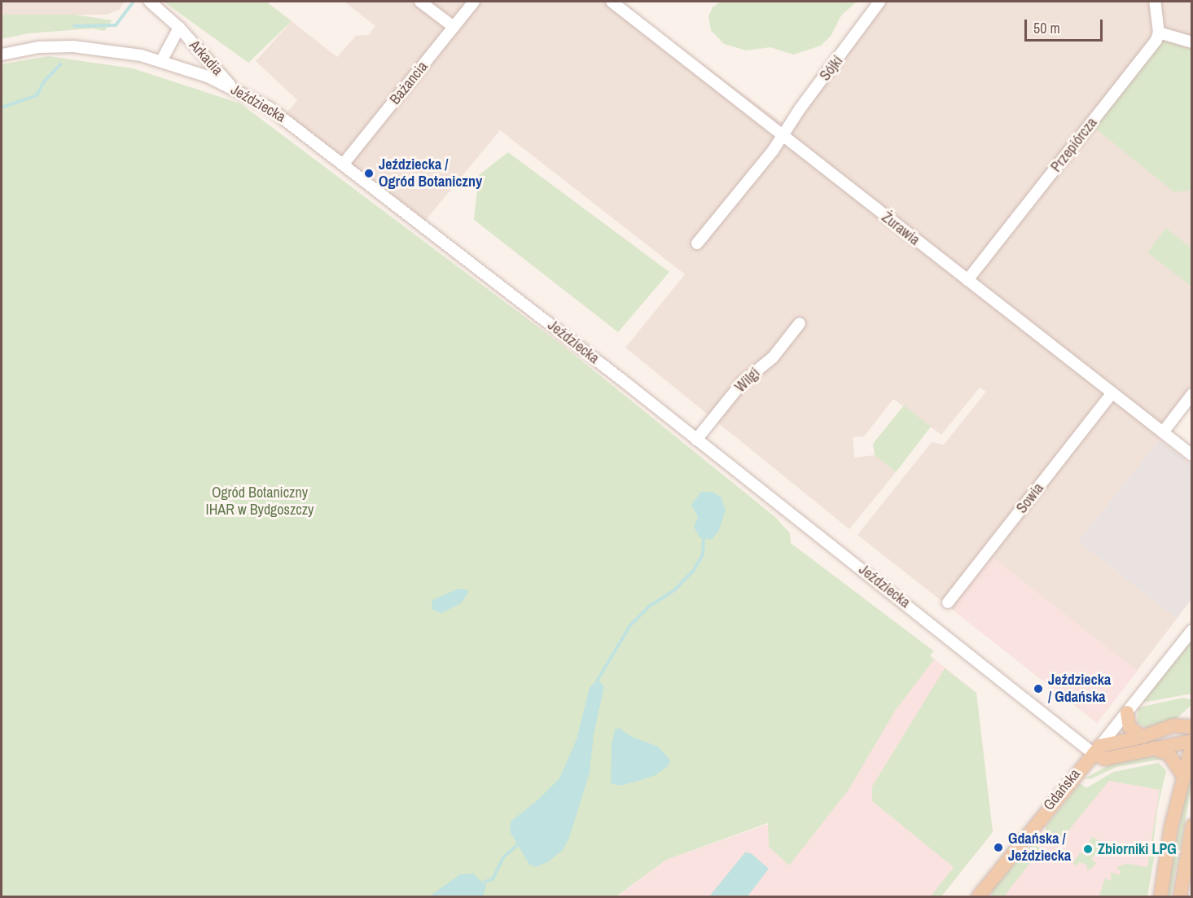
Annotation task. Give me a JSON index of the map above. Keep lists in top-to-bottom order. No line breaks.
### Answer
{"streets":{"main road":["Gdańska"],"street":["Arkadia","Sójki","Bażancia","Jeździecka","Przepiórcza","Żurawia","Wilgi","Sowia"]},"crossings":[["Arkadia","Jeździecka"],["Sójki","Żurawia"],["Bażancia","Jeździecka"],["Jeździecka","Wilgi"],["Jeździecka","Gdańska"],["Przepiórcza","Żurawia"],["Żurawia","Sowia"]],"parks":["Ogród Botaniczny IHAR w Bydgoszczy"],"places":["Jeździecka / Ogród Botaniczny","Jeździecka / Gdańska","Gdańska / Jeździecka","Zbiorniki LPG"],"scale_bar":"50 m"}
